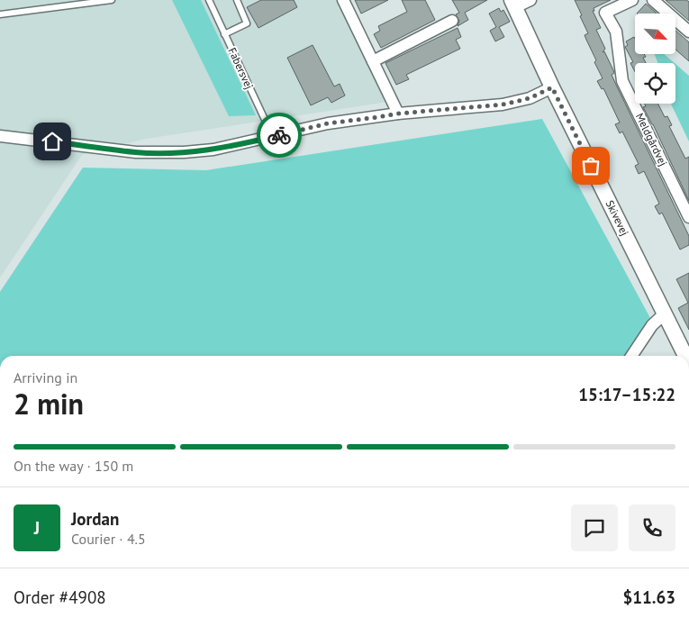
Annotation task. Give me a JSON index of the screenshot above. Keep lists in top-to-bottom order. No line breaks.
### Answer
{"streets":{"street":["Meldgårdvej","Skivevej"],"lane":["Fabersvej"]},"north":"bottom right","page":{"heading":["2 min","Arriving in","15:17–15:22"],"panel":["Jordan","Courier · 4.5","Order #4908","$11.63"],"bar":"On the way · 150 m","round":"J"}}
